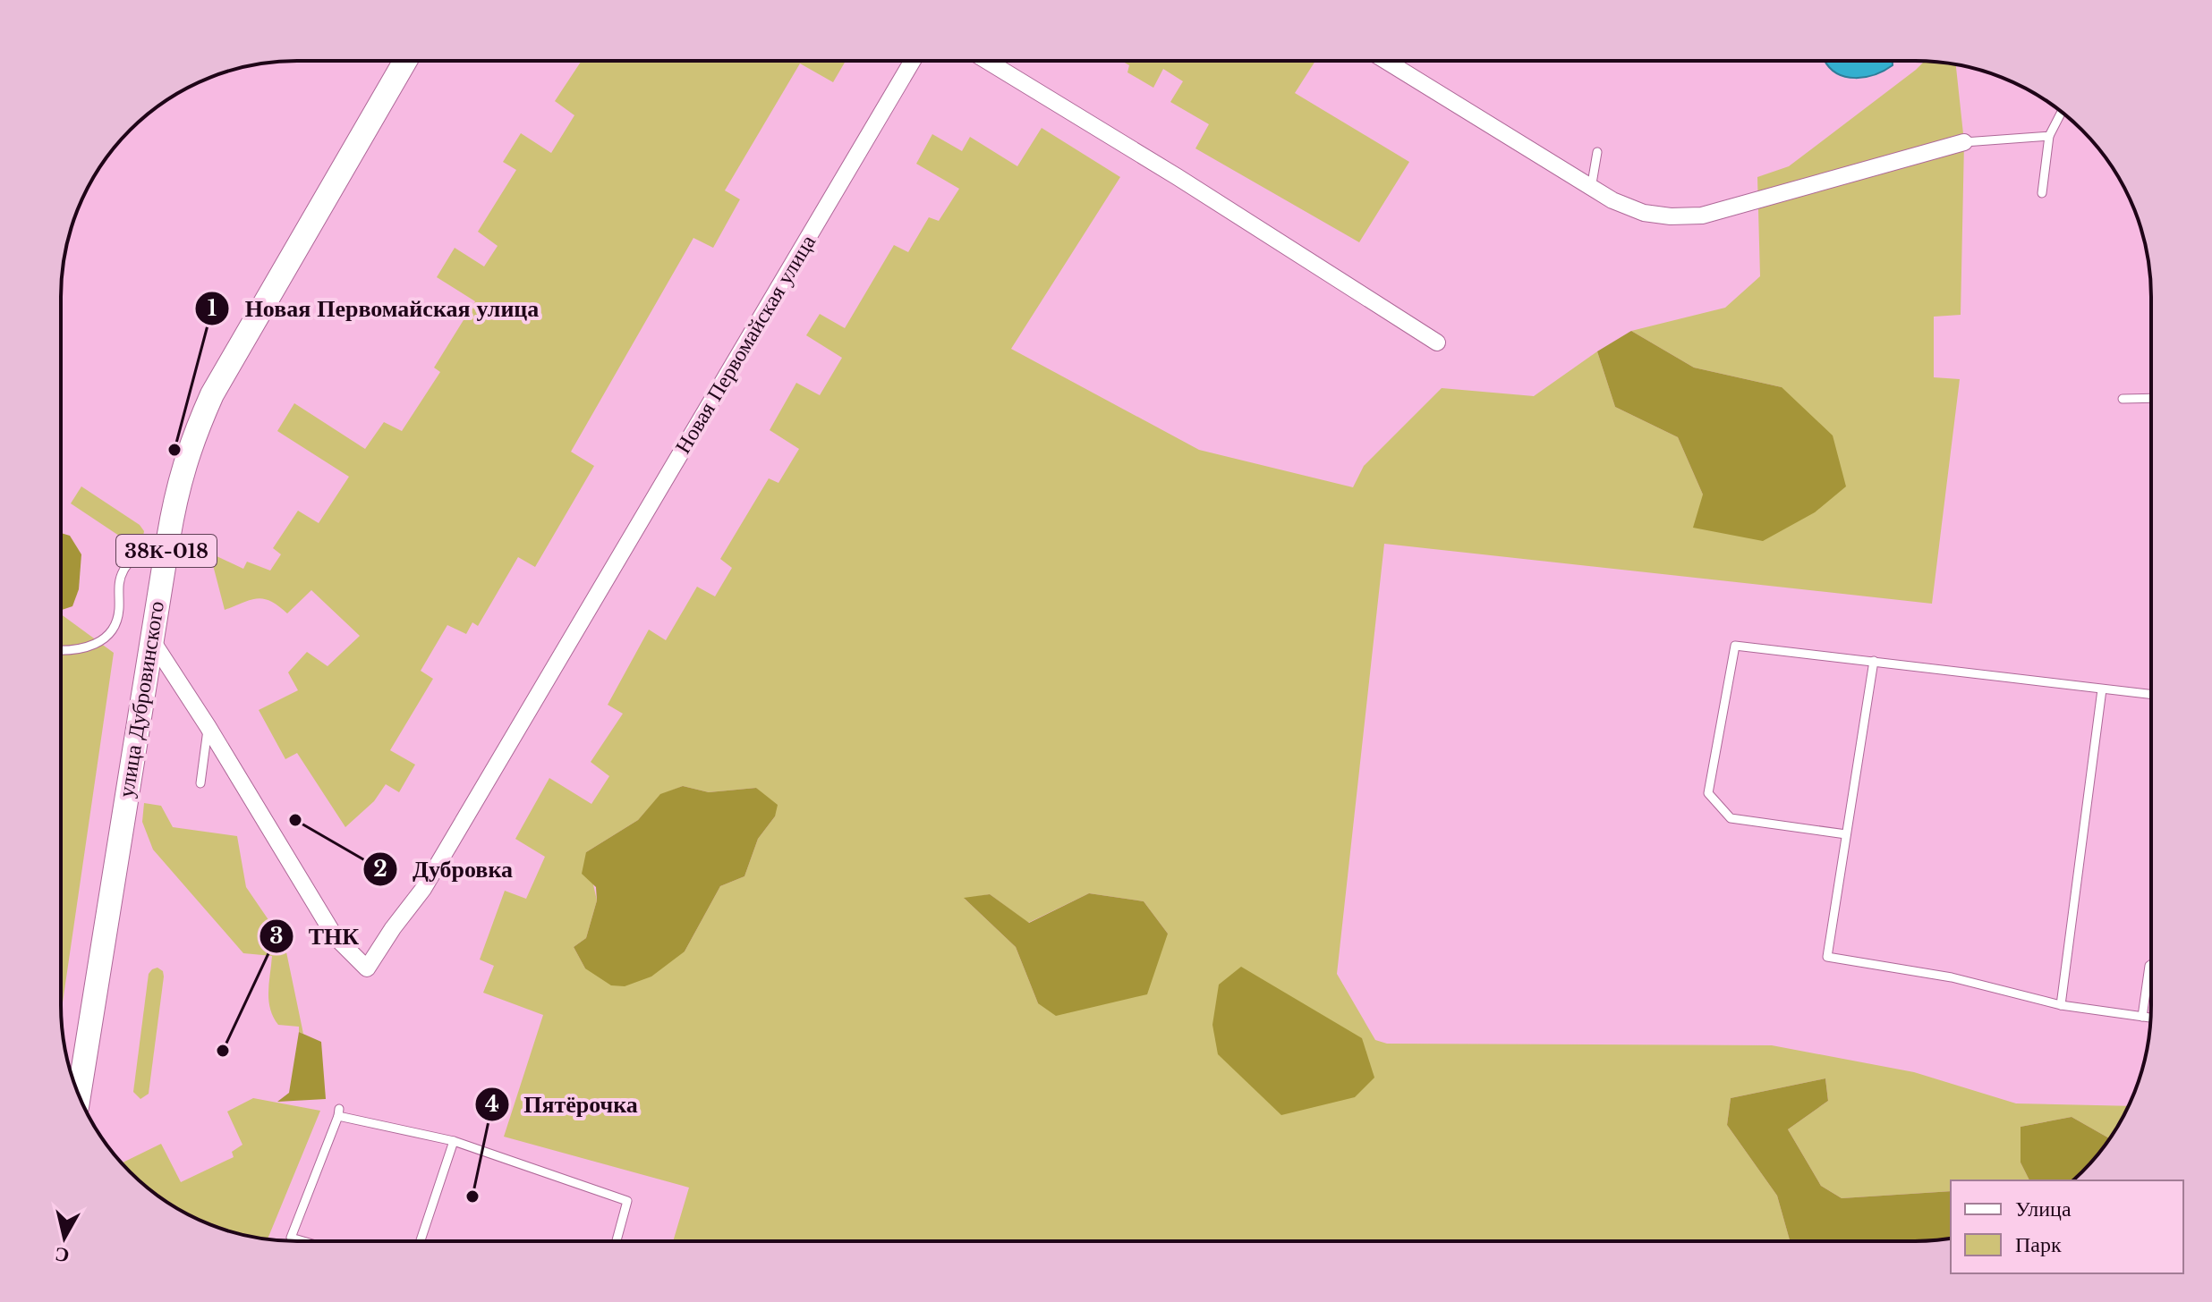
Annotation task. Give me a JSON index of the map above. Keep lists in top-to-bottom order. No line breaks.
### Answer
{"streets":{"main road":["38К-018","улица Дубровинского"],"street":["Новая Первомайская улица"]},"places":["Новая Первомайская улица","Дубровка","ТНК","Пятёрочка"],"legend":["Улица","Парк"],"north":"bottom"}
